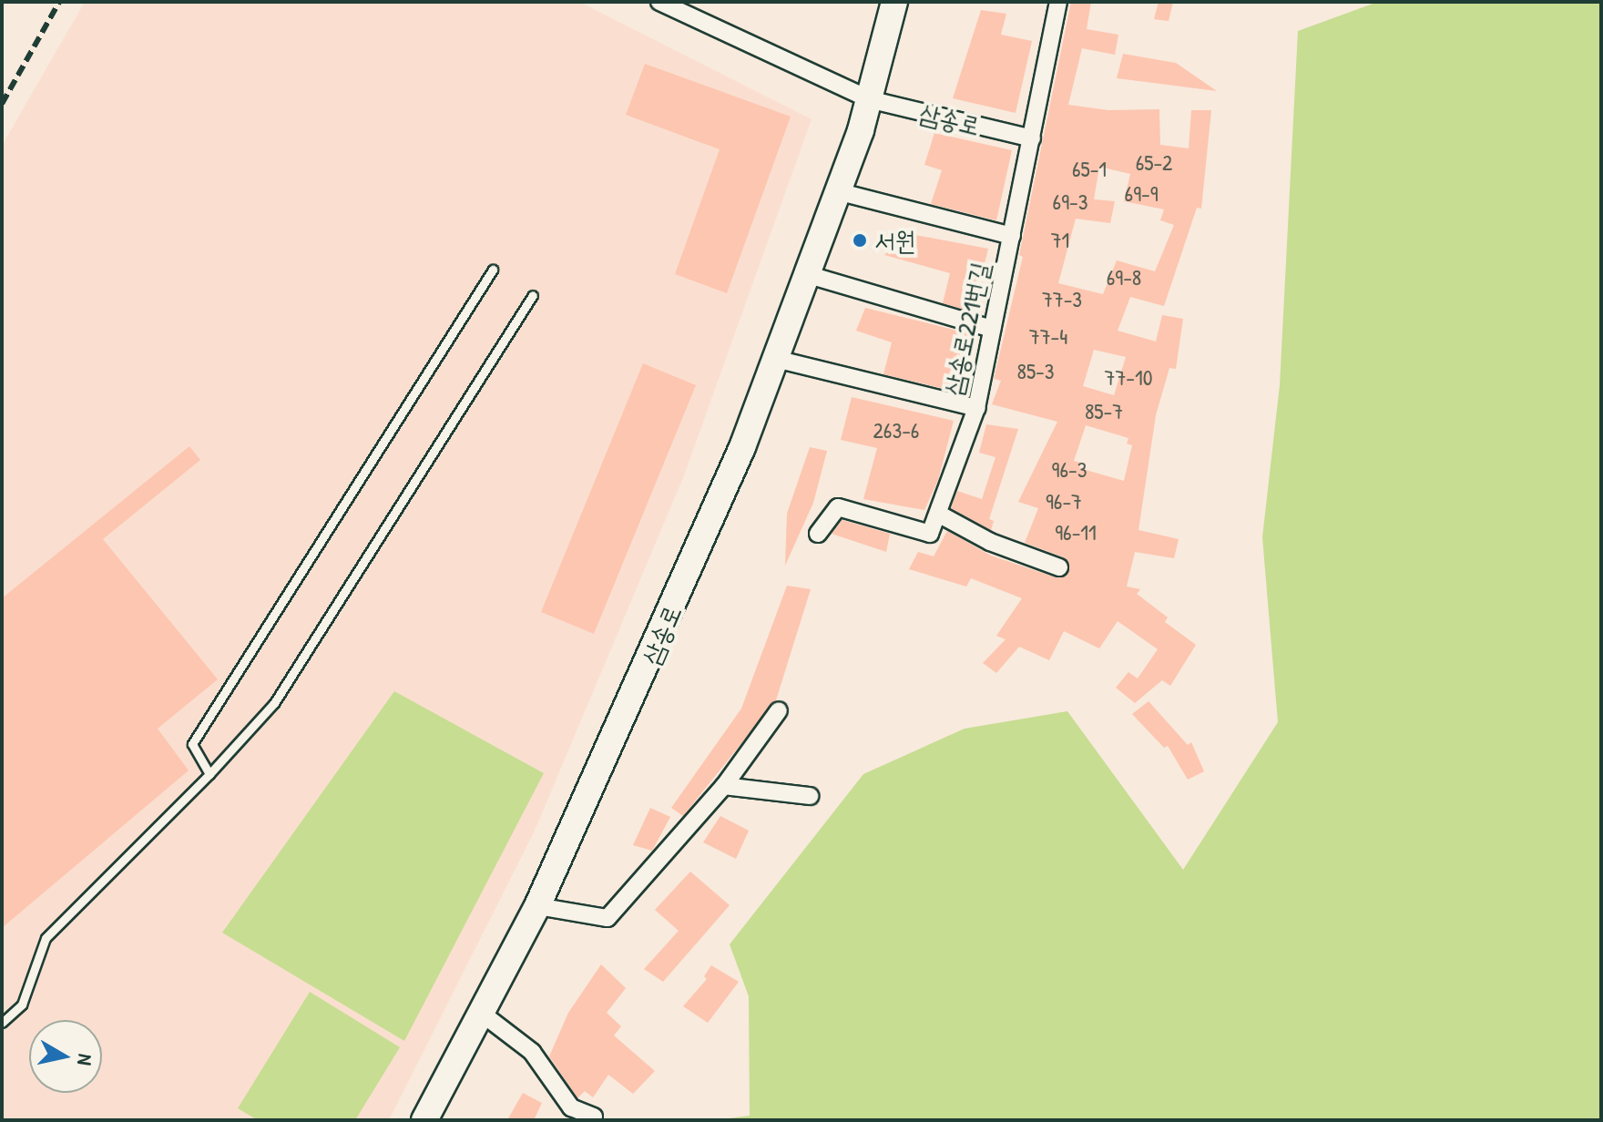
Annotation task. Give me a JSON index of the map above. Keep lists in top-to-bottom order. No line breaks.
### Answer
{"streets":{"main road":["삼송로"],"street":["삼송로221번길"]},"crossings":[["삼송로","삼송로221번길"]],"places":["서원"],"house_numbers":["65-2","65-1","69-9","69-3","71","69-8","77-3","77-4","85-3","77-10","85-7","263-6","96-3","96-7","96-11"],"north":"right"}
